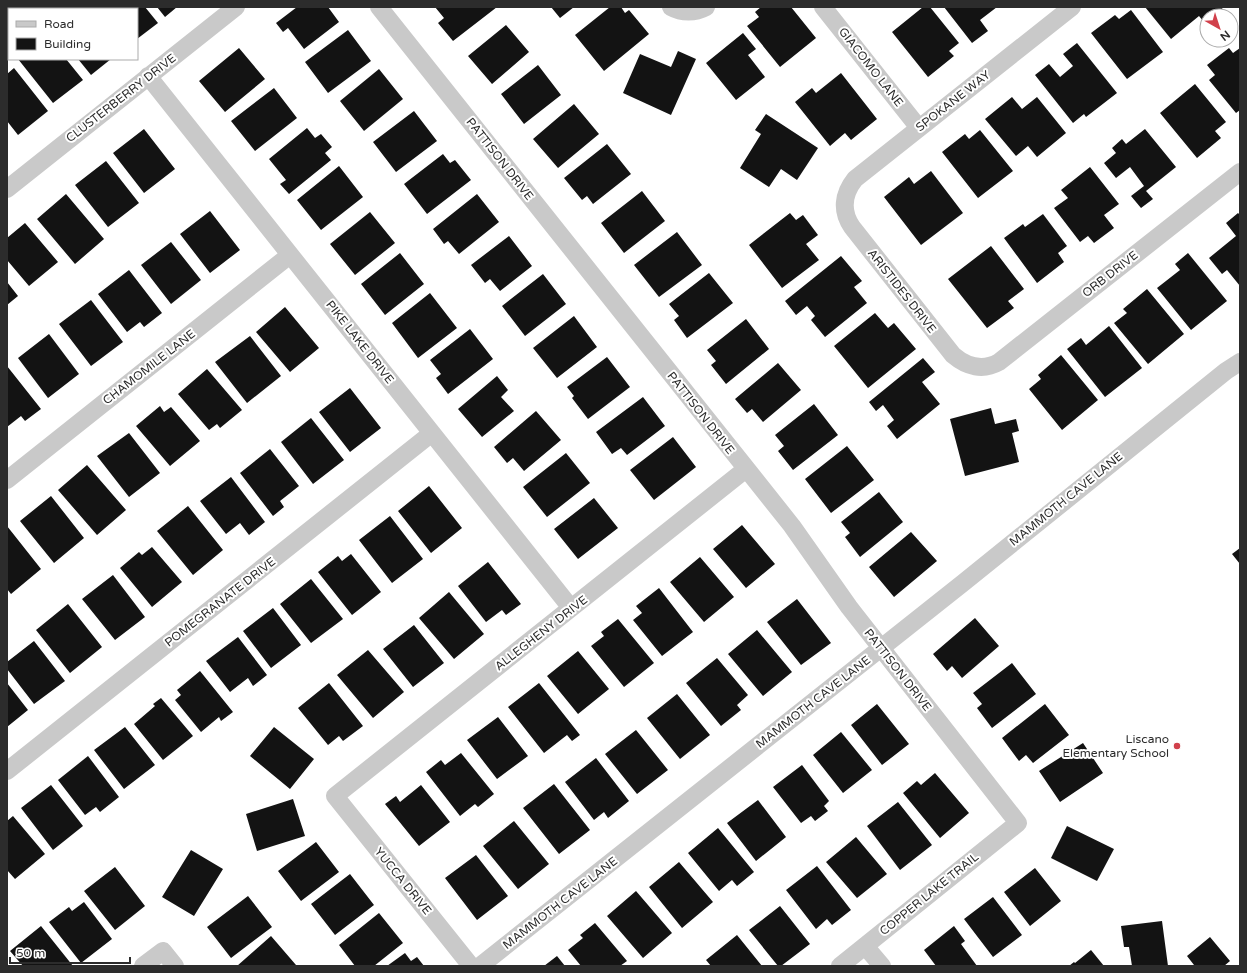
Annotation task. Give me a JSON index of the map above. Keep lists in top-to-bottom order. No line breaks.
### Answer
{"streets":{"street":["GIACOMO LANE","CLUSTERBERRY DRIVE","SPOKANE WAY","PATTISON DRIVE","ORB DRIVE","ARISTIDES DRIVE","PIKE LAKE DRIVE","CHAMOMILE LANE","MAMMOTH CAVE LANE","POMEGRANATE DRIVE","ALLEGHENY DRIVE","YUCCA DRIVE","COPPER LAKE TRAIL"]},"crossings":[["GIACOMO LANE","SPOKANE WAY"],["CLUSTERBERRY DRIVE","PIKE LAKE DRIVE"],["SPOKANE WAY","ARISTIDES DRIVE"],["PATTISON DRIVE","MAMMOTH CAVE LANE"],["PATTISON DRIVE","ALLEGHENY DRIVE"],["PATTISON DRIVE","COPPER LAKE TRAIL"],["ORB DRIVE","ARISTIDES DRIVE"],["PIKE LAKE DRIVE","CHAMOMILE LANE"],["PIKE LAKE DRIVE","POMEGRANATE DRIVE"],["PIKE LAKE DRIVE","ALLEGHENY DRIVE"],["ALLEGHENY DRIVE","YUCCA DRIVE"]],"places":["Liscano Elementary School"],"legend":["Road","Building"],"scale_bar":"50 m","north":"bottom right"}
